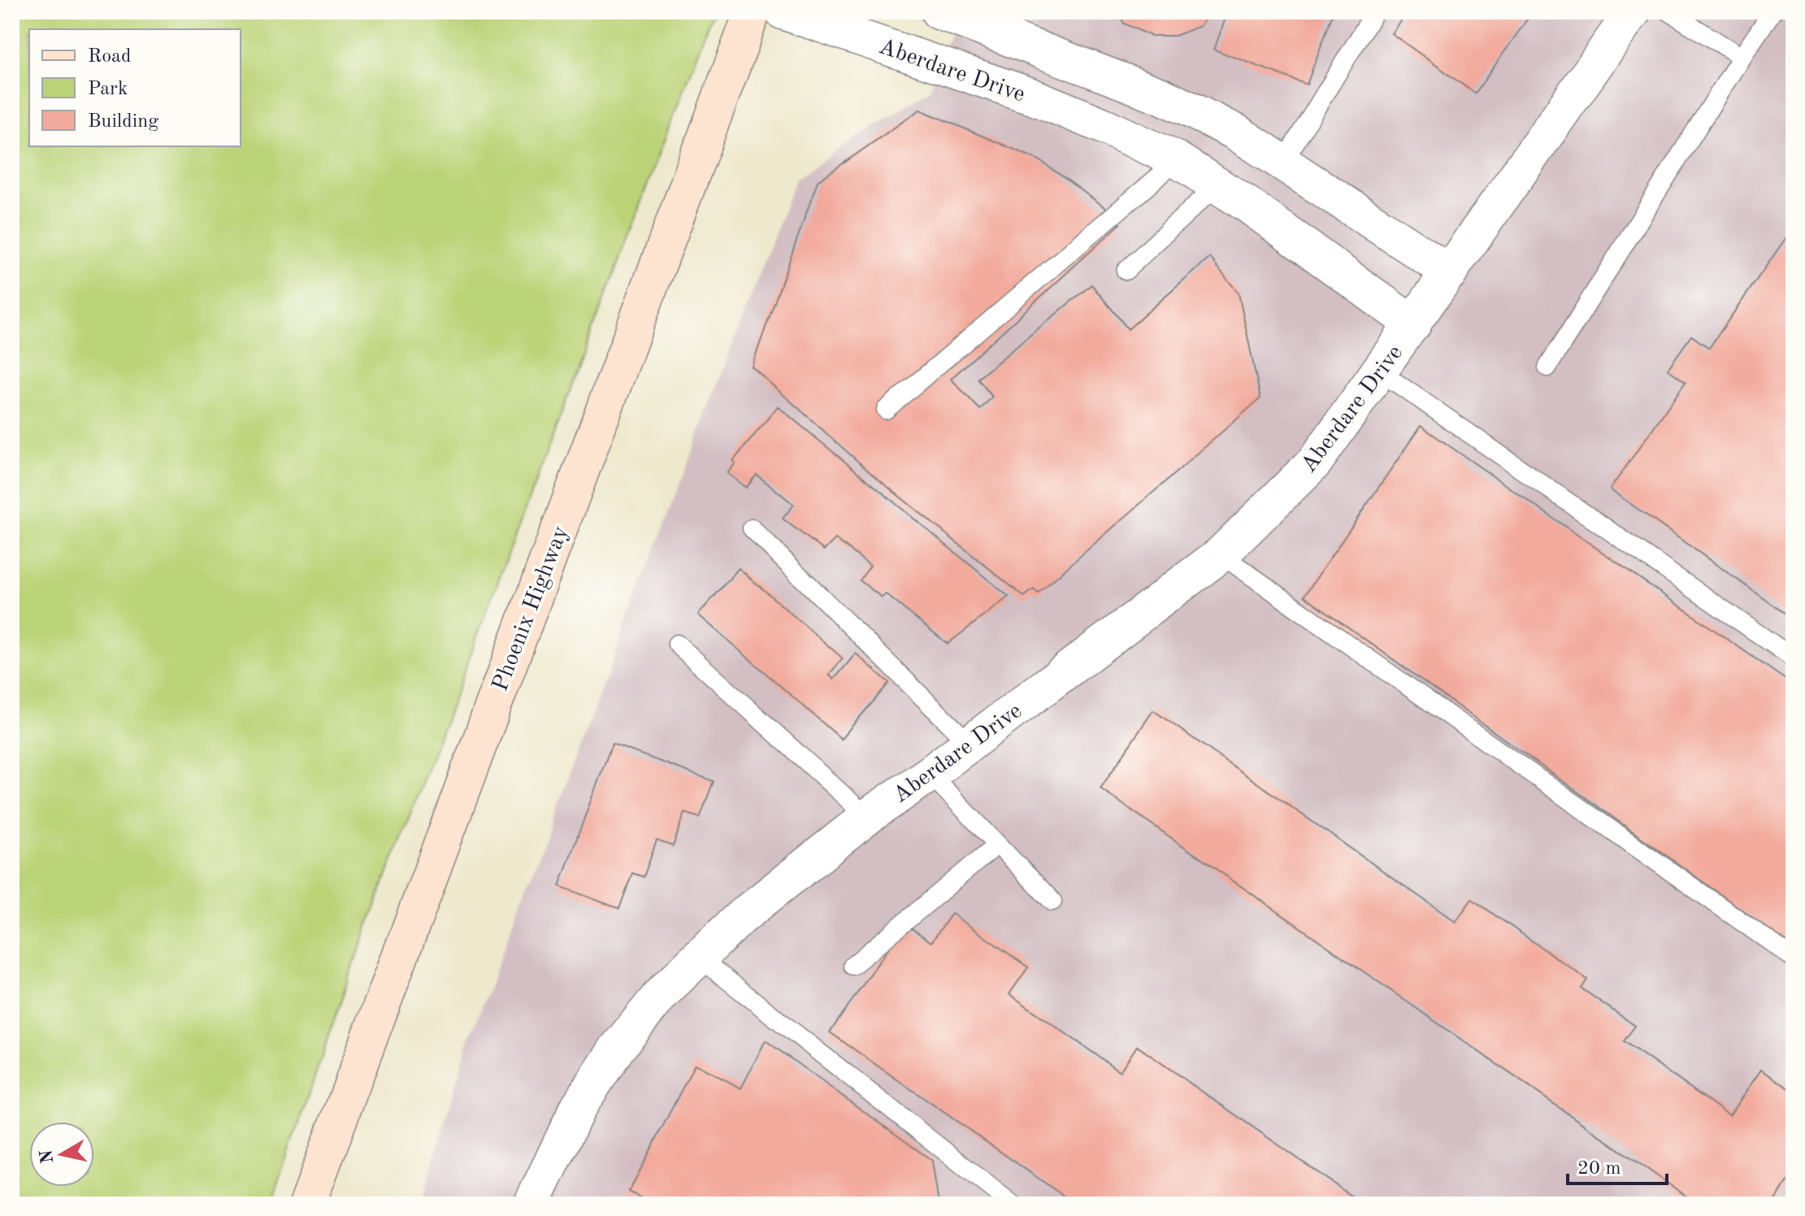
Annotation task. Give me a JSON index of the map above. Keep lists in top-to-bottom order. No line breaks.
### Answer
{"streets":{"main road":["Phoenix Highway"],"street":["Aberdare Drive"]},"legend":["Road","Park","Building"],"scale_bar":"20 m","north":"left"}
